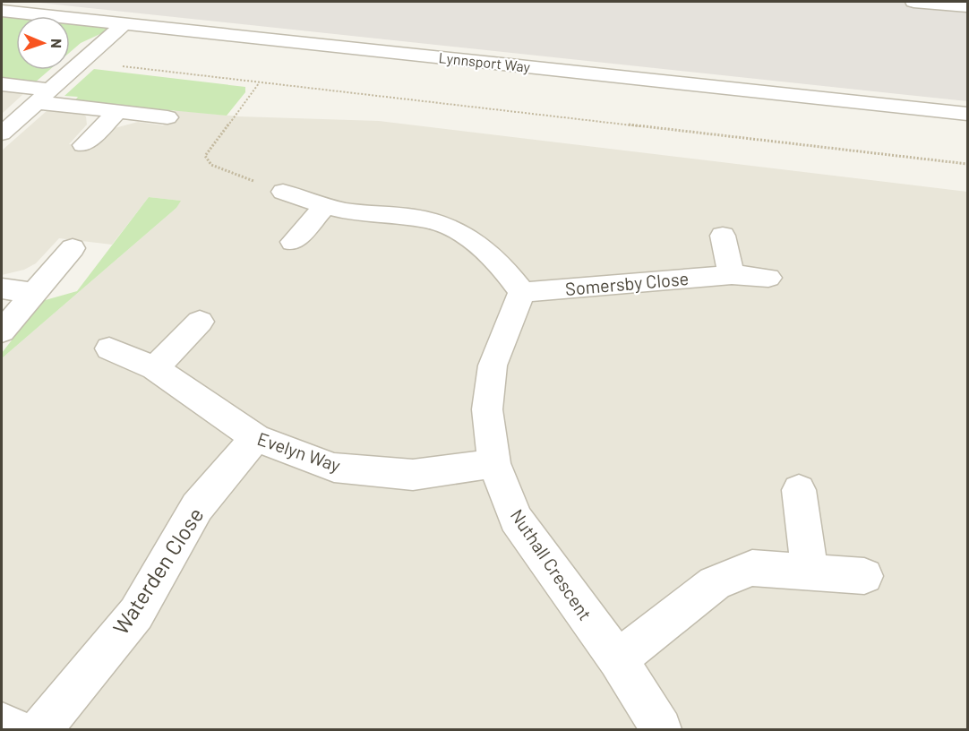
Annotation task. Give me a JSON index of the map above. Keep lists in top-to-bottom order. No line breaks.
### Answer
{"streets":{"street":["Lynnsport Way","Somersby Close","Evelyn Way","Nuthall Crescent","Waterden Close"]},"crossings":[["Somersby Close","Nuthall Crescent"],["Evelyn Way","Nuthall Crescent"],["Evelyn Way","Waterden Close"]],"north":"right"}
